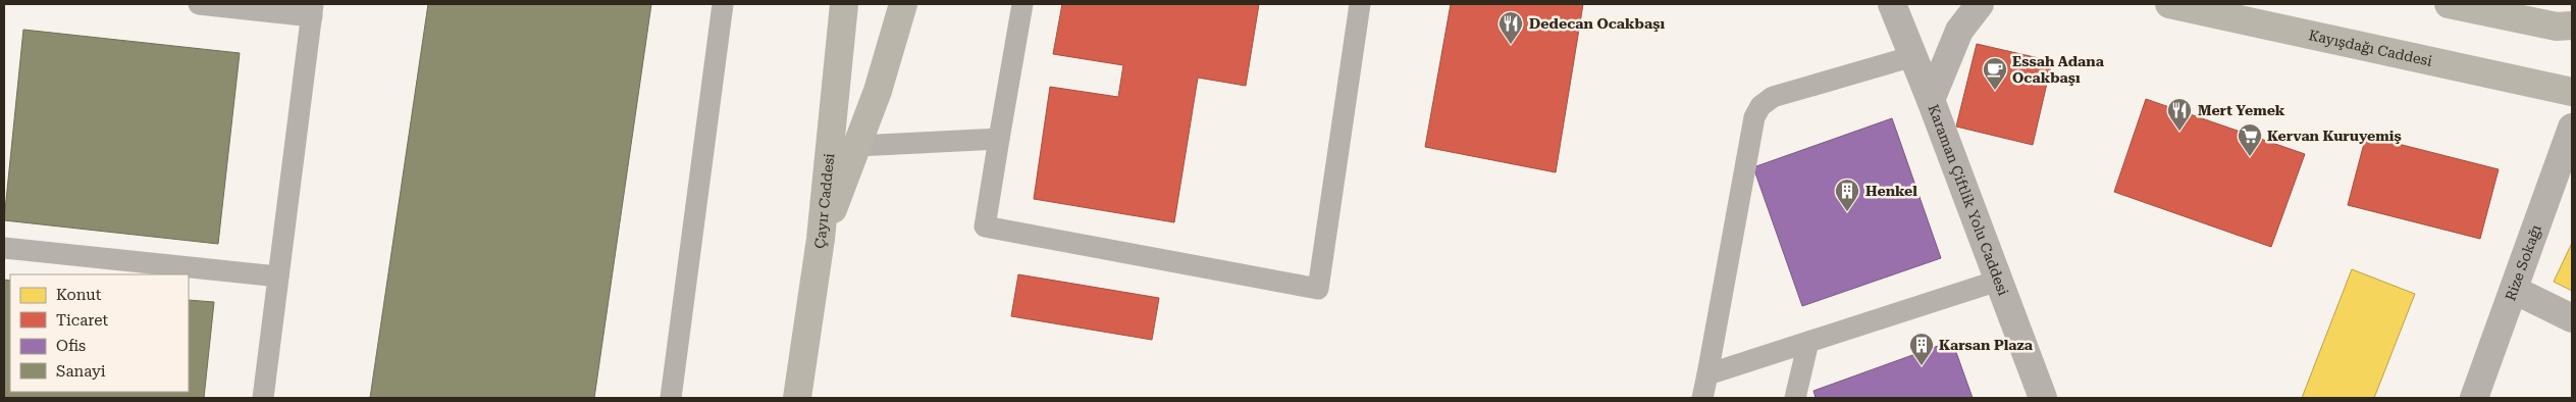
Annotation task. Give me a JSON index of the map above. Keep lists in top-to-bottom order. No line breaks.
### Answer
{"streets":{"main road":["Kayışdağı Caddesi","Çayır Caddesi"],"street":["Karaman Çiftlik Yolu Caddesi","Rize Sokağı"]},"places":{"restaurant":["Dedecan Ocakbaşı","Mert Yemek"],"cafe":["Essah Adana Ocakbaşı"],"supermarket":["Kervan Kuruyemiş"],"building":["Henkel","Karsan Plaza"]},"legend":["Konut","Ticaret","Ofis","Sanayi"]}
